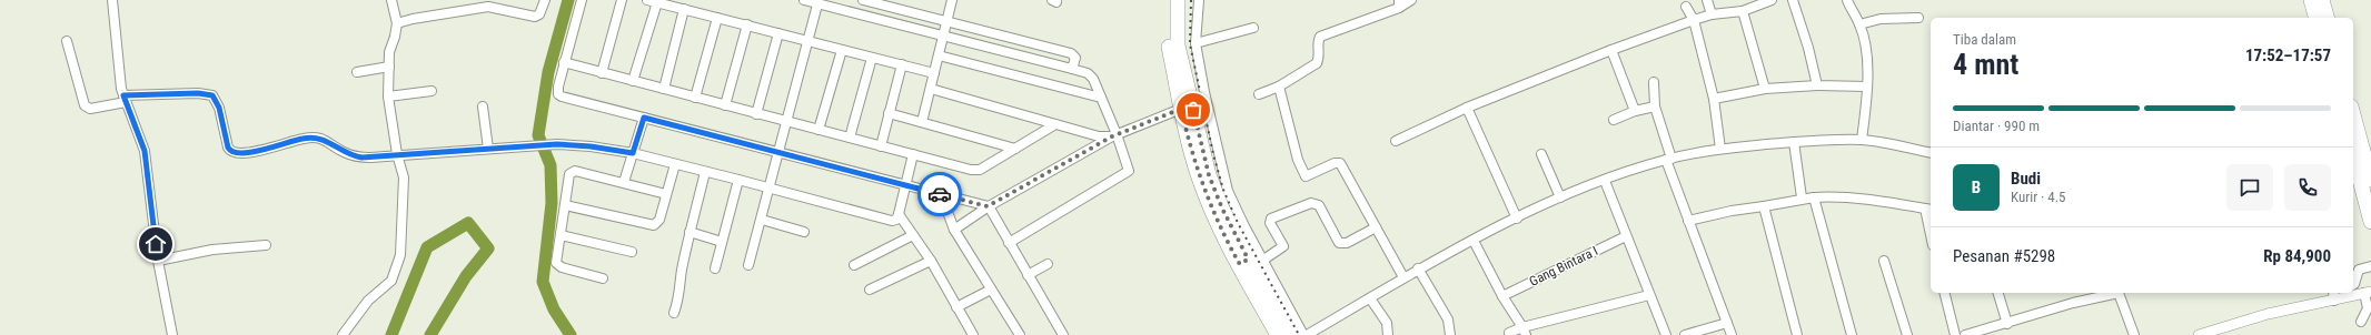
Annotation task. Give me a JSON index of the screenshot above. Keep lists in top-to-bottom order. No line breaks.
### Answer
{"streets":{"street":["Gang Bintara I"]},"page":{"heading":["4 mnt","Tiba dalam","17:52–17:57"],"panel":["Budi","Kurir · 4.5","Pesanan #5298","Rp 84,900"],"bar":"Diantar · 990 m","round":"B"}}
